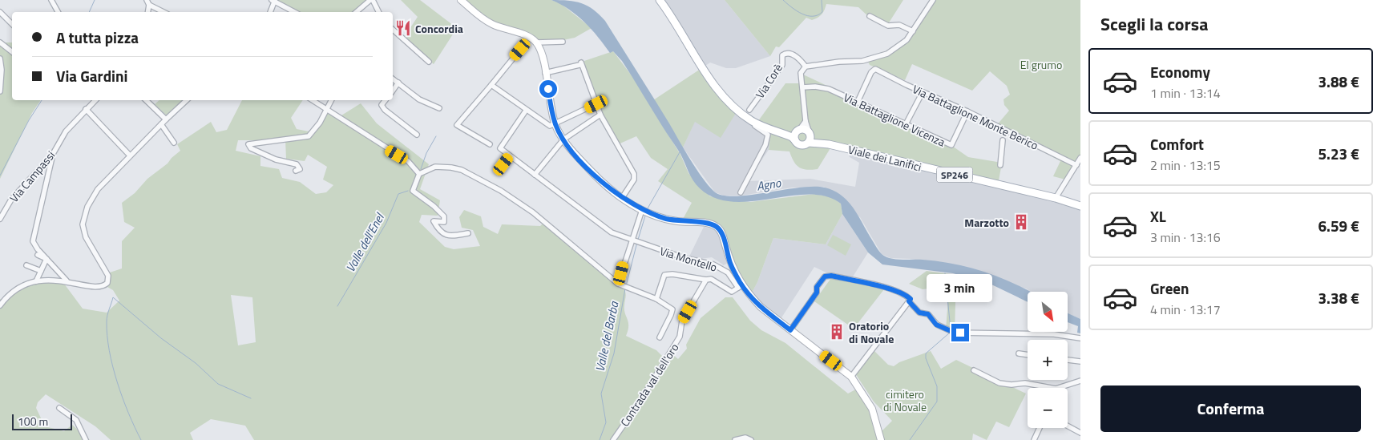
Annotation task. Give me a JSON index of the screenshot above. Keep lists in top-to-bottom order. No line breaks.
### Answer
{"streets":{"main road":["Viale dei Lanifici","SP246"],"street":["Via Corè","Via Battaglione Monte Berico","Via Battaglione Vicenza","Via Campassi","Via Montello","Contrada val dell'oro"]},"crossings":[["Via Battaglione Monte Berico","Via Battaglione Vicenza"]],"water":["Agno","Valle dell'Enel","Valle del Barba"],"parks":["El grumo","cimitero di Novale"],"places":{"restaurant":["Concordia"],"building":["Marzotto","Oratorio di Novale"]},"scale_bar":"100 m","north":"bottom right","page":{"heading":"Scegli la corsa","banner":["A tutta pizza","Via Gardini"],"list":[{"name":"Economy","note":"1 min · 13:14","value":"3.88 €"},{"name":"Comfort","note":"2 min · 13:15","value":"5.23 €"},{"name":"XL","note":"3 min · 13:16","value":"6.59 €"},{"name":"Green","note":"4 min · 13:17","value":"3.38 €"}],"bubble":"3 min","map_buttons":["+","−"],"buttons":"Conferma","scale":"100 m"}}
